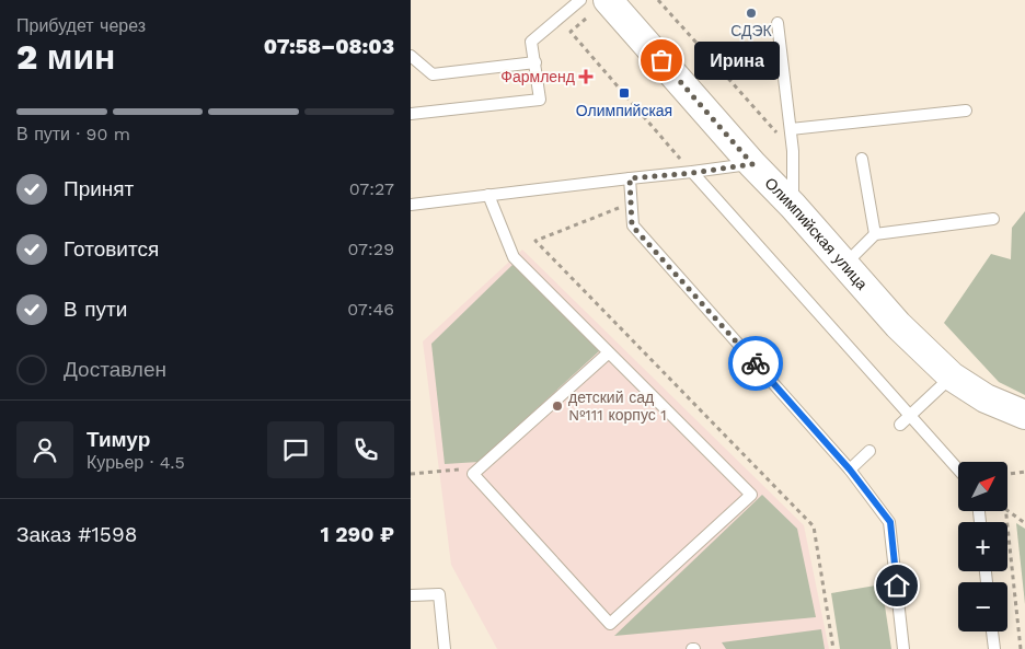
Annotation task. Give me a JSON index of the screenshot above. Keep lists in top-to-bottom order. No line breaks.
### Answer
{"streets":{"street":["Олимпийская улица"]},"places":{"other":["СДЭК","Ирина","детский сад №111 корпус 1"],"health":["Фармленд"],"transit":["Олимпийская"]},"north":"top right","page":{"heading":["2 мин","Прибудет через","07:58–08:03"],"panel":["Тимур","Курьер · 4.5","Заказ #1598","1 290 ₽"],"bubble":"Ирина","bar":"В пути · 90 m","list":[["Принят","07:27"],["Готовится","07:29"],["В пути","07:46"],"Доставлен"],"map_buttons":["+","−"]}}
